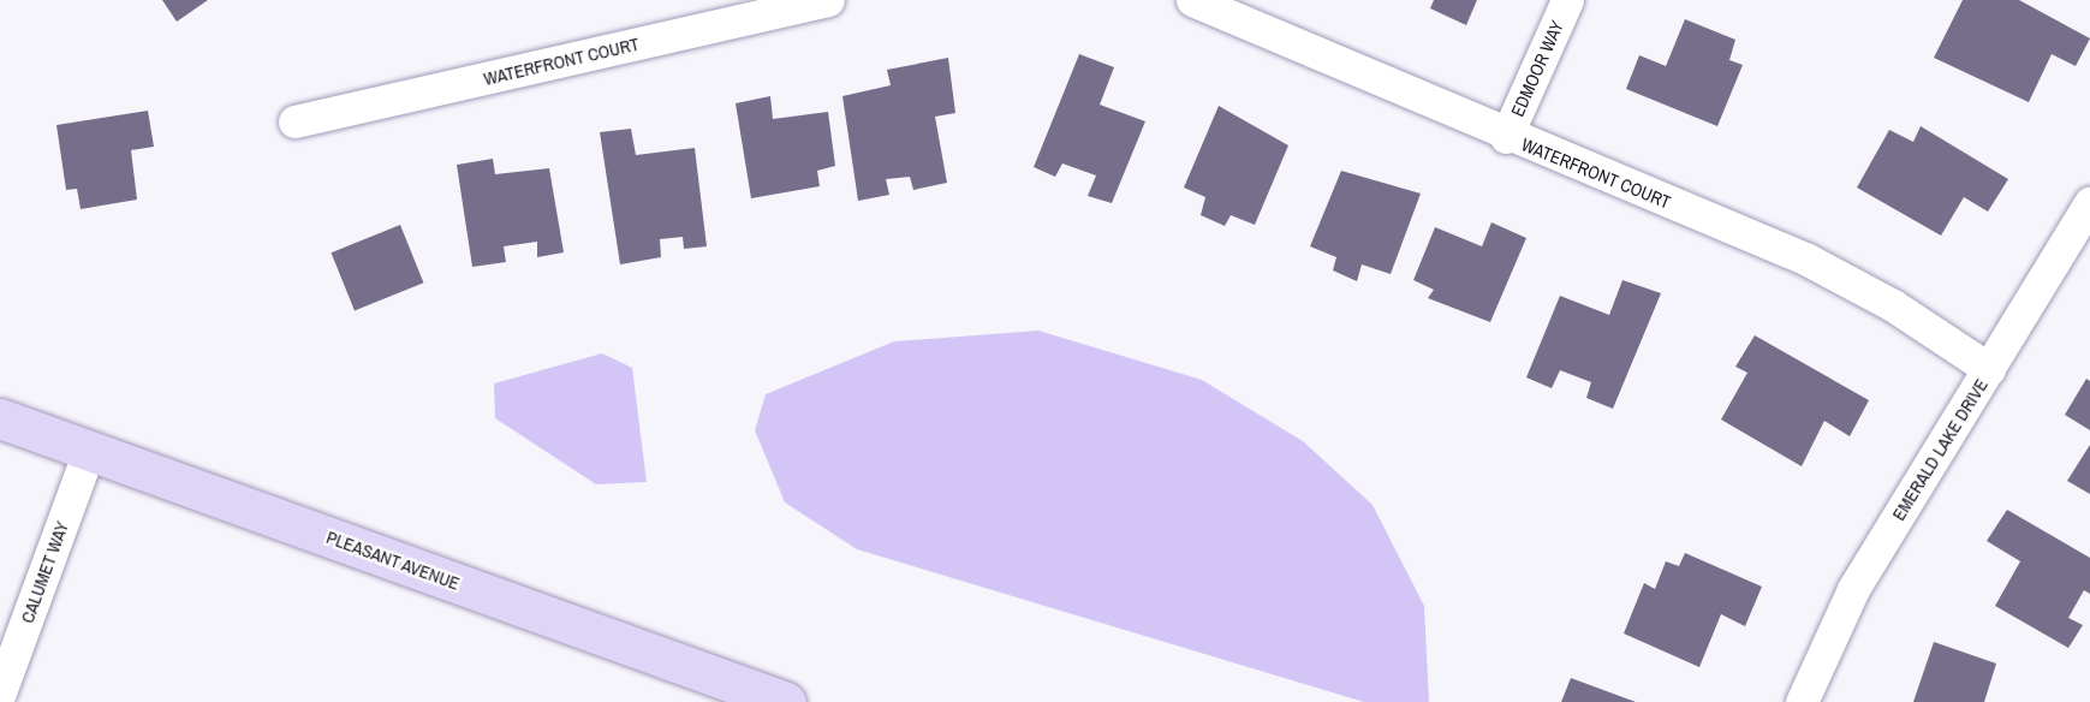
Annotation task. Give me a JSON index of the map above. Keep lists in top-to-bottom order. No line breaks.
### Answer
{"streets":{"main road":["PLEASANT AVENUE"],"street":["WATERFRONT COURT","EDMOOR WAY","EMERALD LAKE DRIVE","CALUMET WAY"]},"crossings":[["WATERFRONT COURT","EDMOOR WAY"],["WATERFRONT COURT","EMERALD LAKE DRIVE"],["PLEASANT AVENUE","CALUMET WAY"]]}
